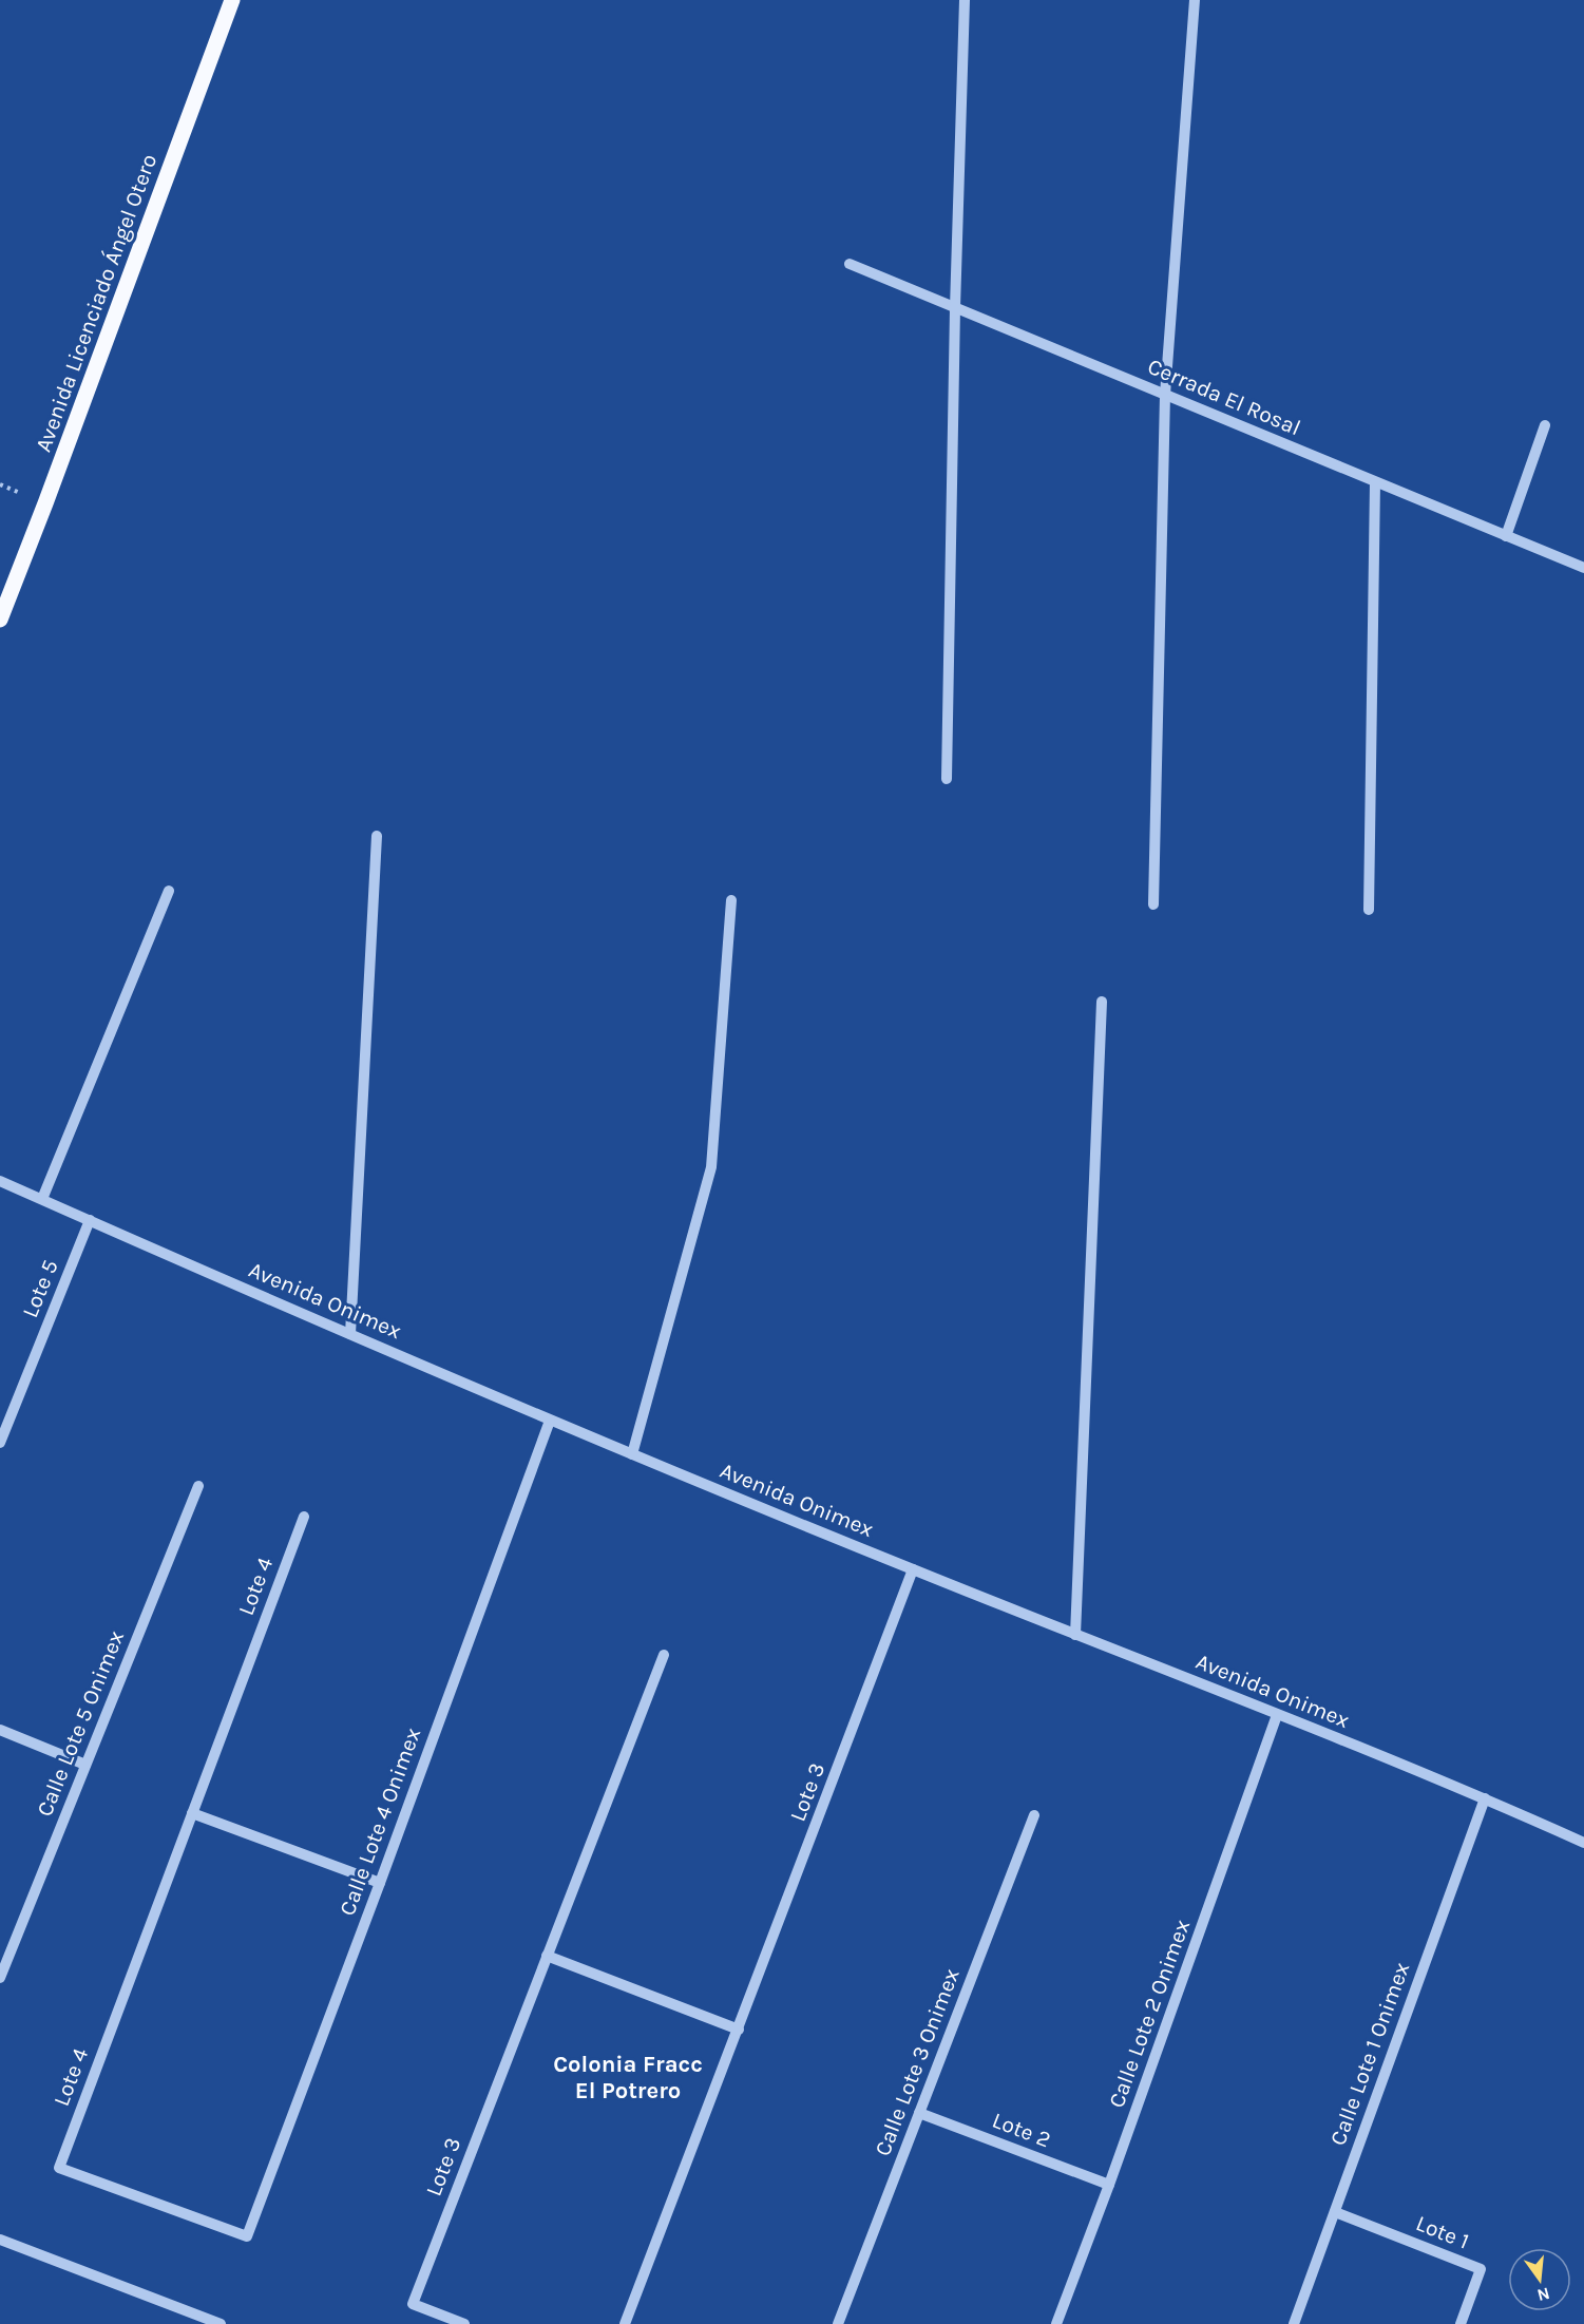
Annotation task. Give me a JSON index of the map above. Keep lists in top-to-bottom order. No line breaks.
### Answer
{"streets":{"main road":["Avenida Licenciado Ángel Otero"],"street":["Cerrada El Rosal","Lote 5","Avenida Onimex","Lote 4","Calle Lote 5 Onimex","Lote 3","Calle Lote 4 Onimex","Calle Lote 2 Onimex","Calle Lote 1 Onimex","Calle Lote 3 Onimex","Lote 2","Lote 1"]},"crossings":[["Lote 5","Avenida Onimex"],["Avenida Onimex","Lote 3"],["Avenida Onimex","Calle Lote 4 Onimex"],["Avenida Onimex","Calle Lote 2 Onimex"],["Avenida Onimex","Calle Lote 1 Onimex"],["Lote 4","Calle Lote 4 Onimex"],["Calle Lote 2 Onimex","Lote 2"],["Calle Lote 1 Onimex","Lote 1"],["Calle Lote 3 Onimex","Lote 2"]],"districts":["Colonia Fracc El Potrero"],"north":"bottom"}
